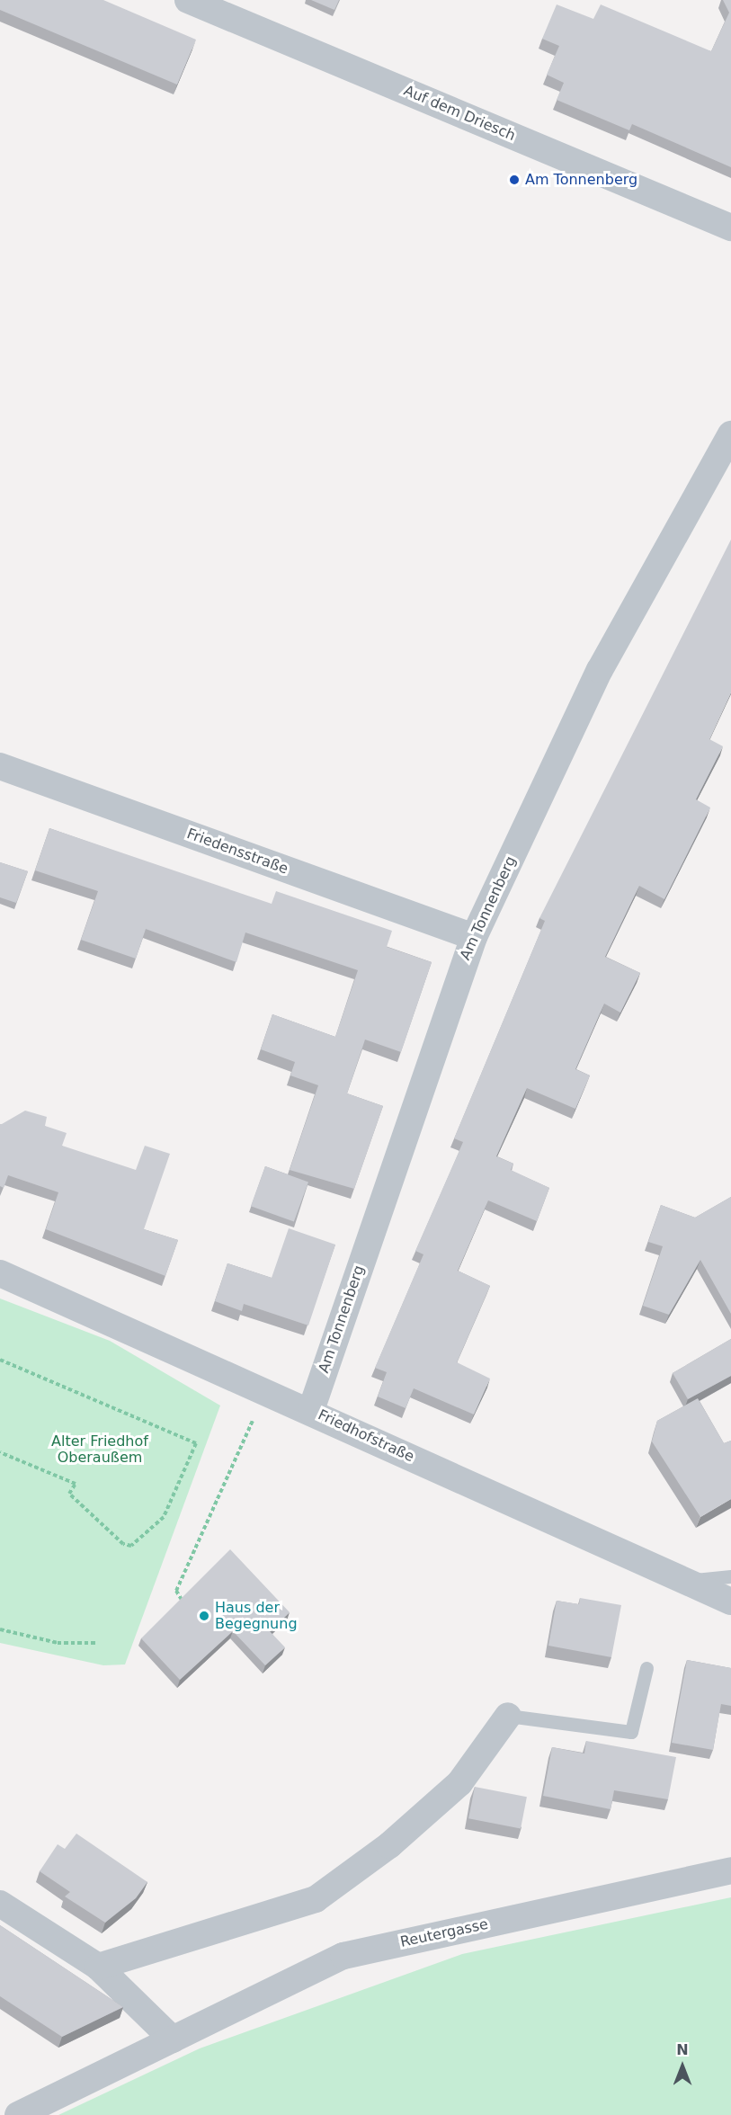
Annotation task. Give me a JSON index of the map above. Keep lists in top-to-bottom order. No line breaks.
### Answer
{"streets":{"street":["Auf dem Driesch","Friedensstraße","Am Tonnenberg","Friedhofstraße","Reutergasse"]},"crossings":[["Friedensstraße","Am Tonnenberg"],["Am Tonnenberg","Friedhofstraße"]],"parks":["Alter Friedhof Oberaußem"],"places":["Am Tonnenberg","Haus der Begegnung"],"north":"top"}
